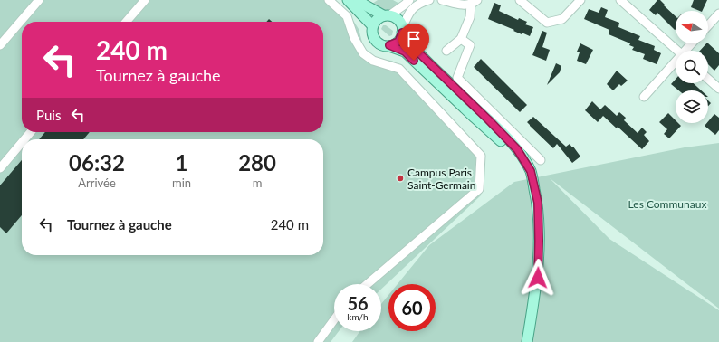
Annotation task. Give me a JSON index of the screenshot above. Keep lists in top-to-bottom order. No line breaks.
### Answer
{"parks":["Les Communaux"],"places":["Campus Paris Saint-Germain"],"north":"left","page":{"turn":["240 m","Tournez à gauche"],"then":"Puis","eta":["06:32","Arrivée","1","min","280","m"],"list":[{"name":"Tournez à gauche","value":"240 m"}],"speed":"56 km/h","limit":"60"}}
